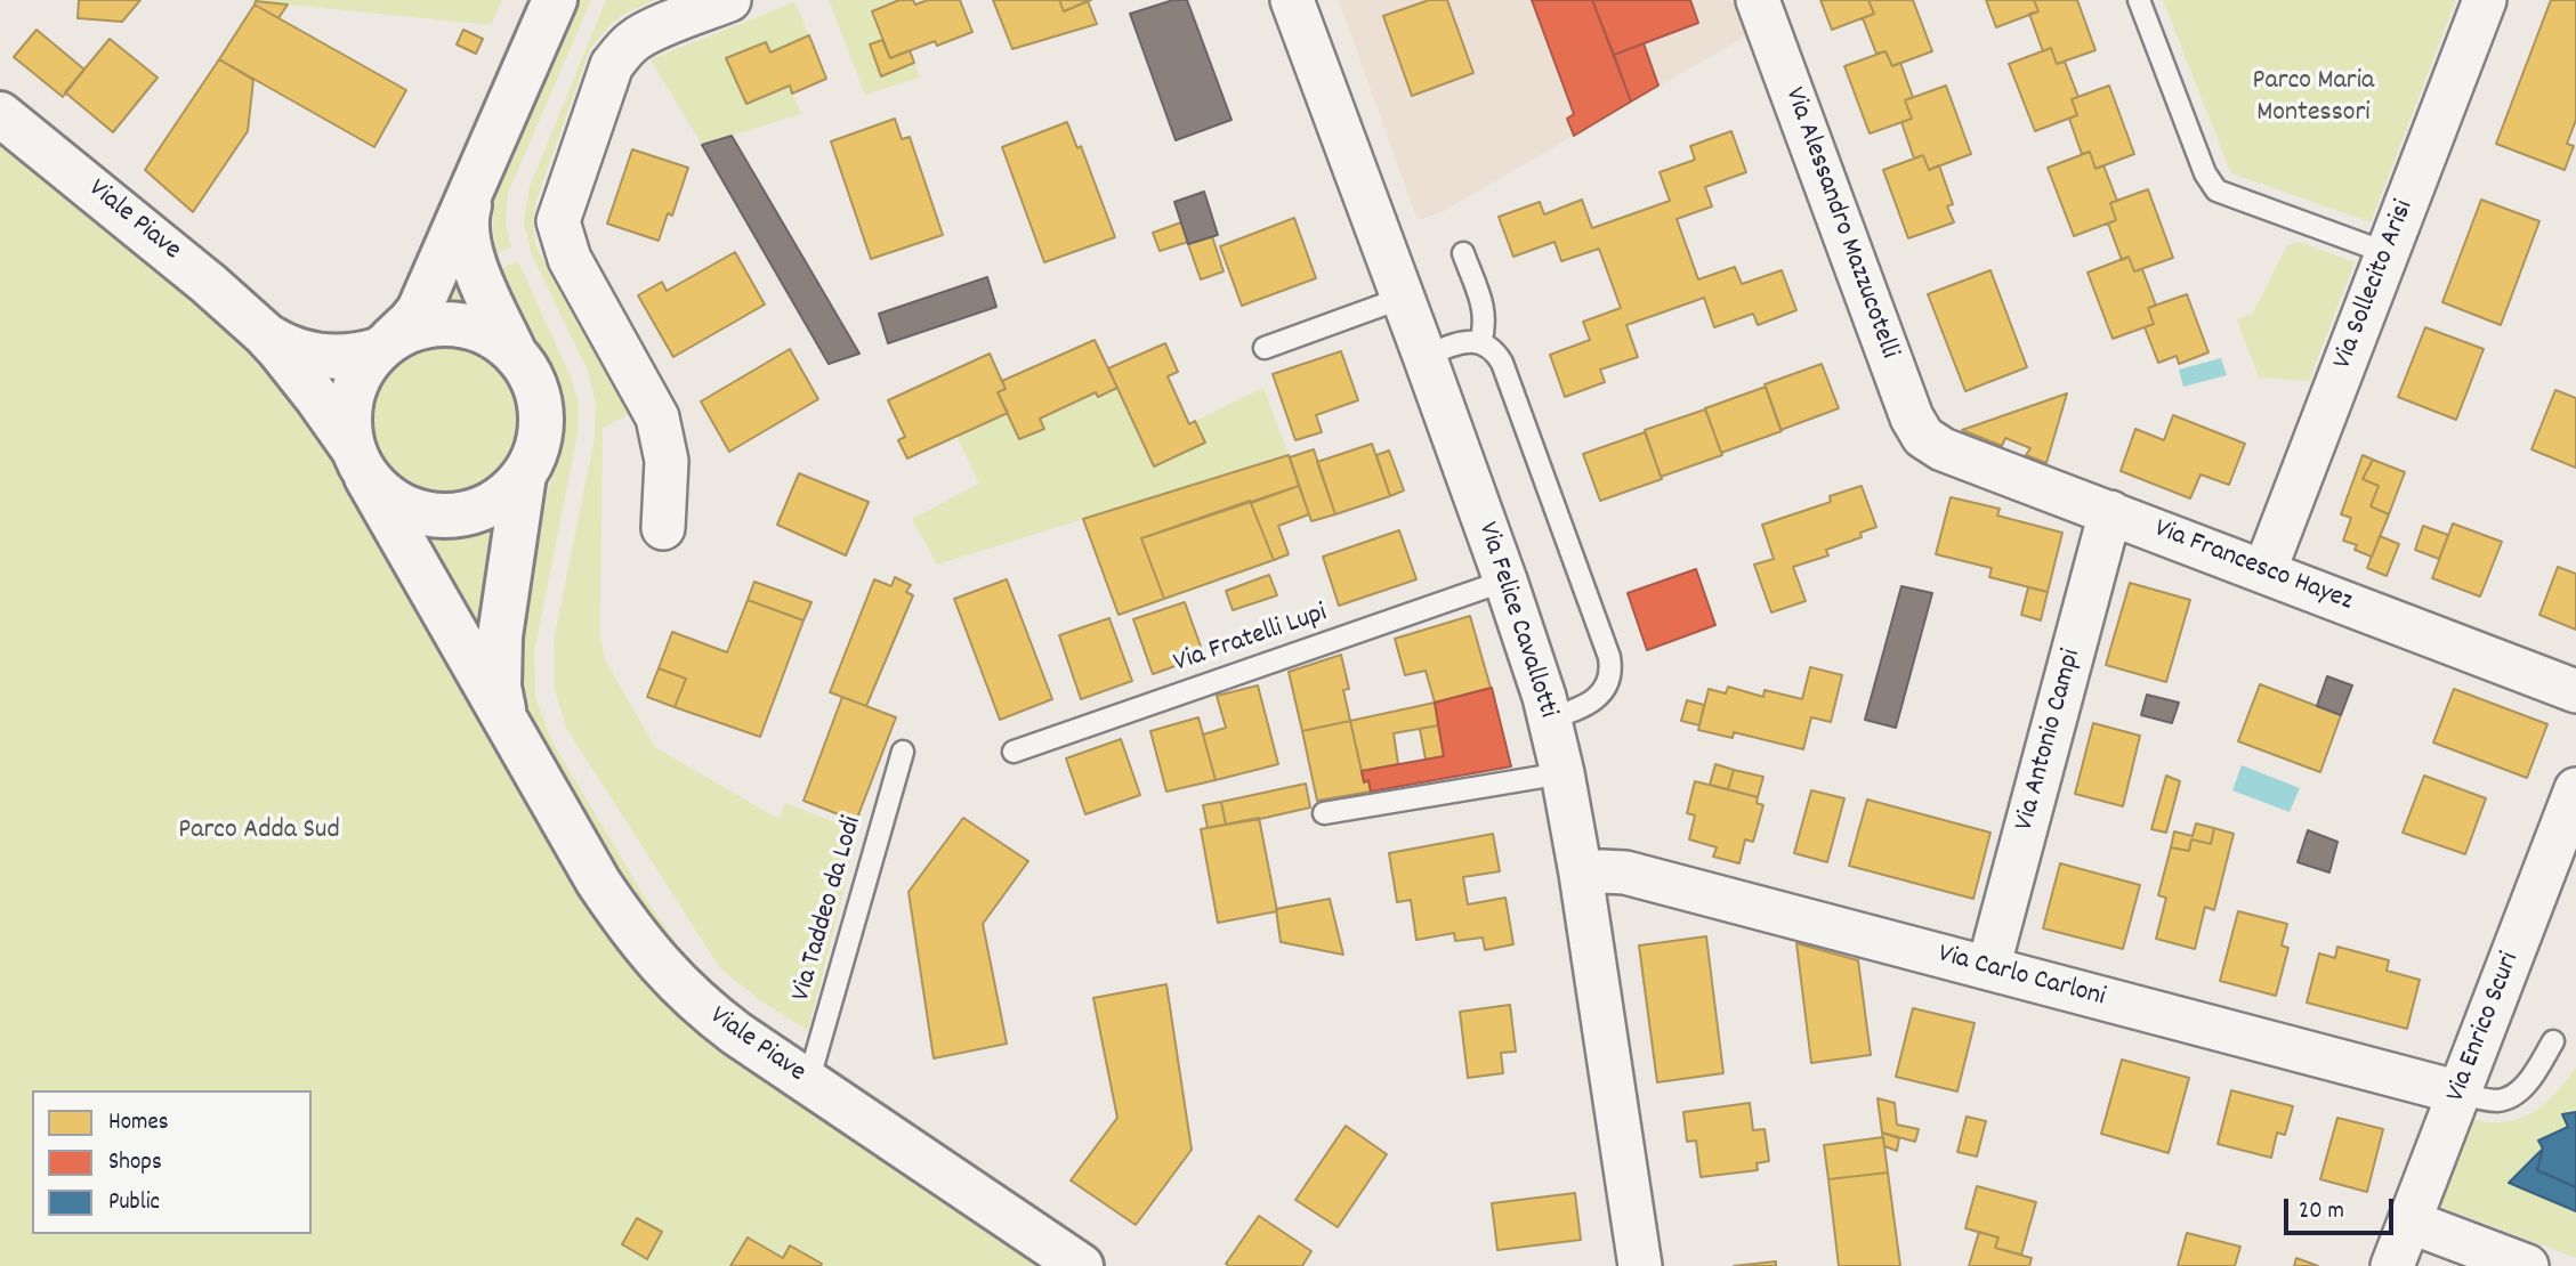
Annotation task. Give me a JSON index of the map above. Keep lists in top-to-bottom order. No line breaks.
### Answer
{"streets":{"street":["Viale Piave","Via Alessandro Mazzucotelli","Via Sollecito Arisi","Via Francesco Hayez","Via Felice Cavallotti","Via Antonio Campi","Via Carlo Carloni","Via Enrico Scuri"],"lane":["Via Fratelli Lupi","Via Taddeo da Lodi"]},"crossings":[["Viale Piave","Via Taddeo da Lodi"],["Via Alessandro Mazzucotelli","Via Francesco Hayez"],["Via Sollecito Arisi","Via Francesco Hayez"],["Via Francesco Hayez","Via Antonio Campi"],["Via Felice Cavallotti","Via Fratelli Lupi"],["Via Felice Cavallotti","Via Carlo Carloni"],["Via Antonio Campi","Via Carlo Carloni"],["Via Carlo Carloni","Via Enrico Scuri"]],"parks":["Parco Maria Montessori","Parco Adda Sud"],"legend":["Homes","Shops","Public"],"scale_bar":"20 m"}
